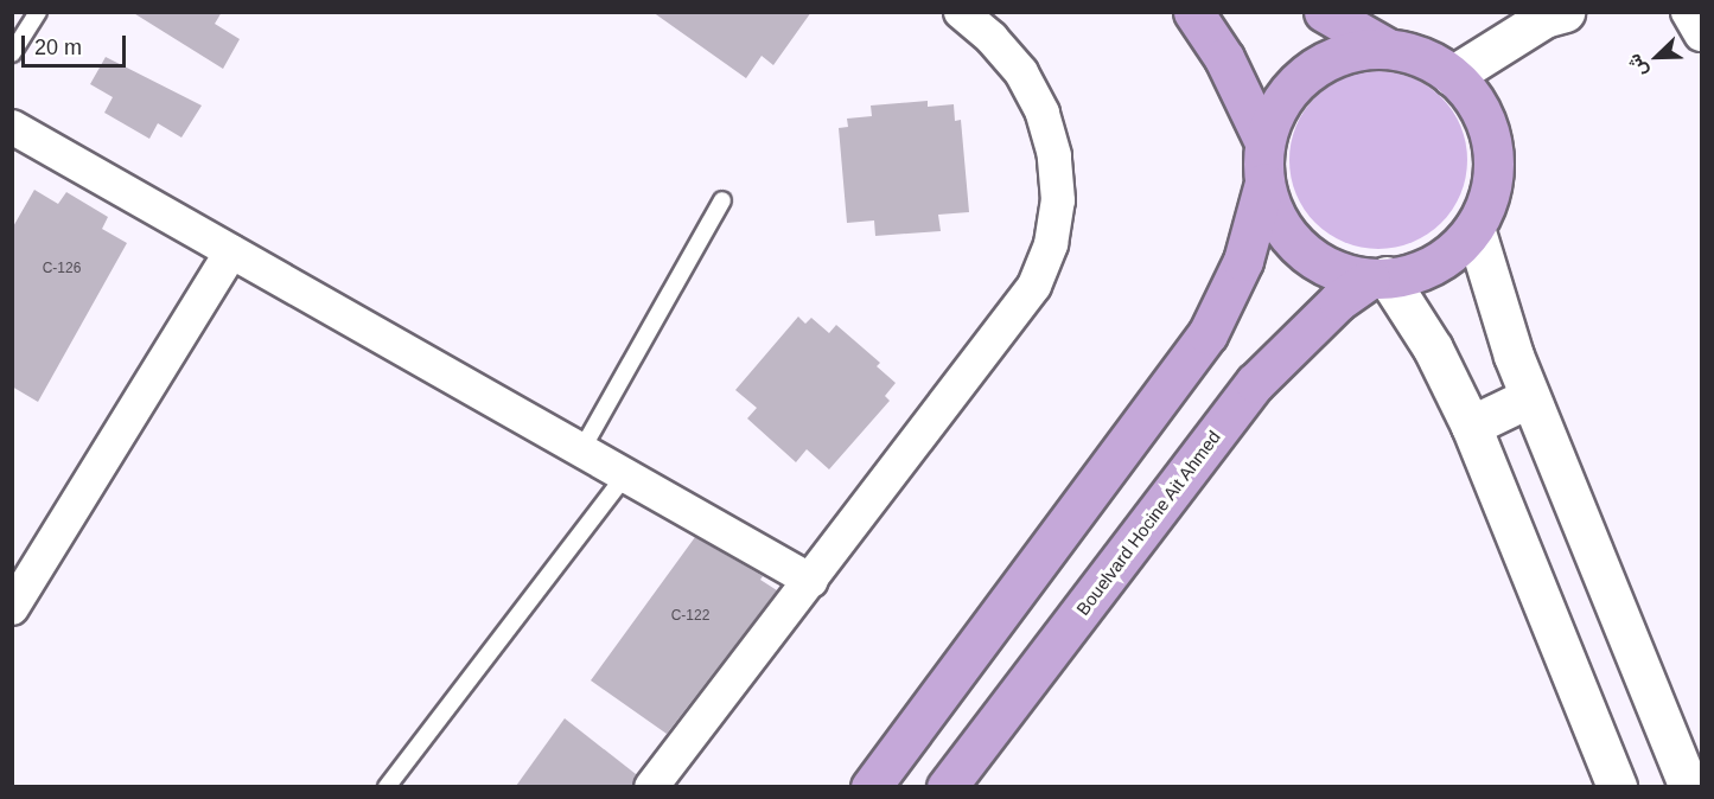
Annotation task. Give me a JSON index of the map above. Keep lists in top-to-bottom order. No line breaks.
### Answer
{"streets":{"main road":["Bouelvard Hocine Ait Ahmed"]},"house_numbers":["C-126","C-122"],"scale_bar":"20 m","north":"bottom left"}
